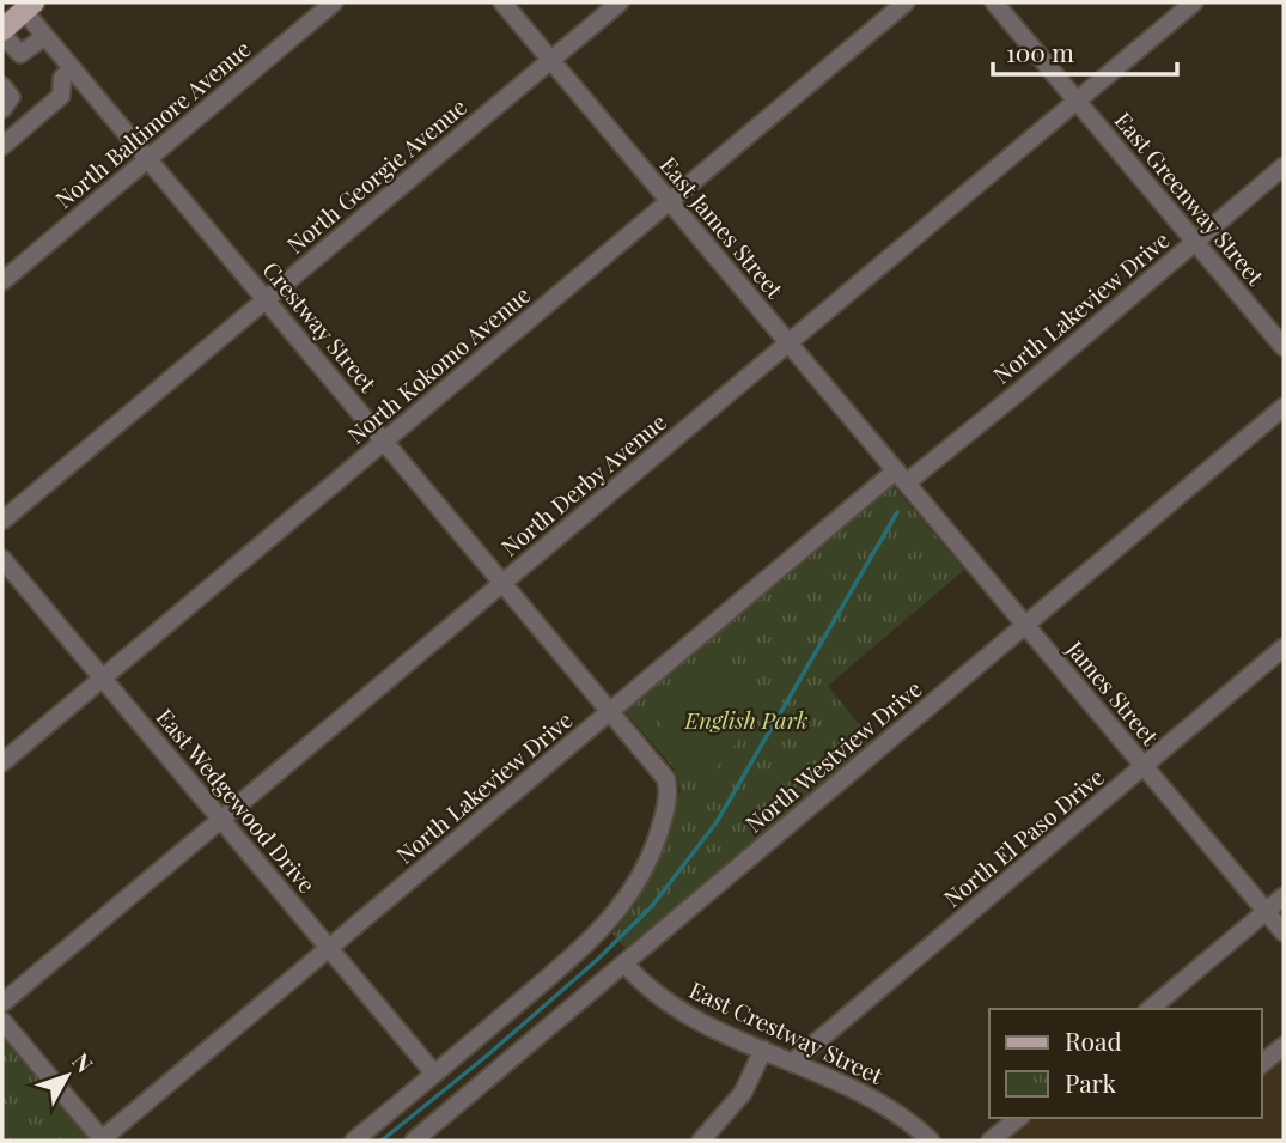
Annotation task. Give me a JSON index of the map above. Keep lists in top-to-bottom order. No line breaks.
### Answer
{"streets":{"street":["North Baltimore Avenue","North Georgie Avenue","East Greenway Street","East James Street","North Lakeview Drive","Crestway Street","North Kokomo Avenue","North Derby Avenue","James Street","North Westview Drive","East Wedgewood Drive","North El Paso Drive","East Crestway Street"]},"crossings":[["North Baltimore Avenue","Crestway Street"],["North Georgie Avenue","East James Street"],["North Georgie Avenue","Crestway Street"],["East Greenway Street","North Lakeview Drive"],["East Greenway Street","North Derby Avenue"],["East James Street","North Lakeview Drive"],["East James Street","North Kokomo Avenue"],["East James Street","North Derby Avenue"],["East James Street","James Street"],["North Lakeview Drive","Crestway Street"],["North Lakeview Drive","James Street"],["North Lakeview Drive","East Wedgewood Drive"],["Crestway Street","North Kokomo Avenue"],["Crestway Street","North Derby Avenue"],["Crestway Street","East Wedgewood Drive"],["North Kokomo Avenue","East Wedgewood Drive"],["North Derby Avenue","East Wedgewood Drive"],["James Street","North Westview Drive"],["James Street","North El Paso Drive"],["North Westview Drive","East Crestway Street"],["North El Paso Drive","East Crestway Street"]],"parks":["English Park"],"legend":["Road","Park"],"scale_bar":"100 m","north":"top right"}
